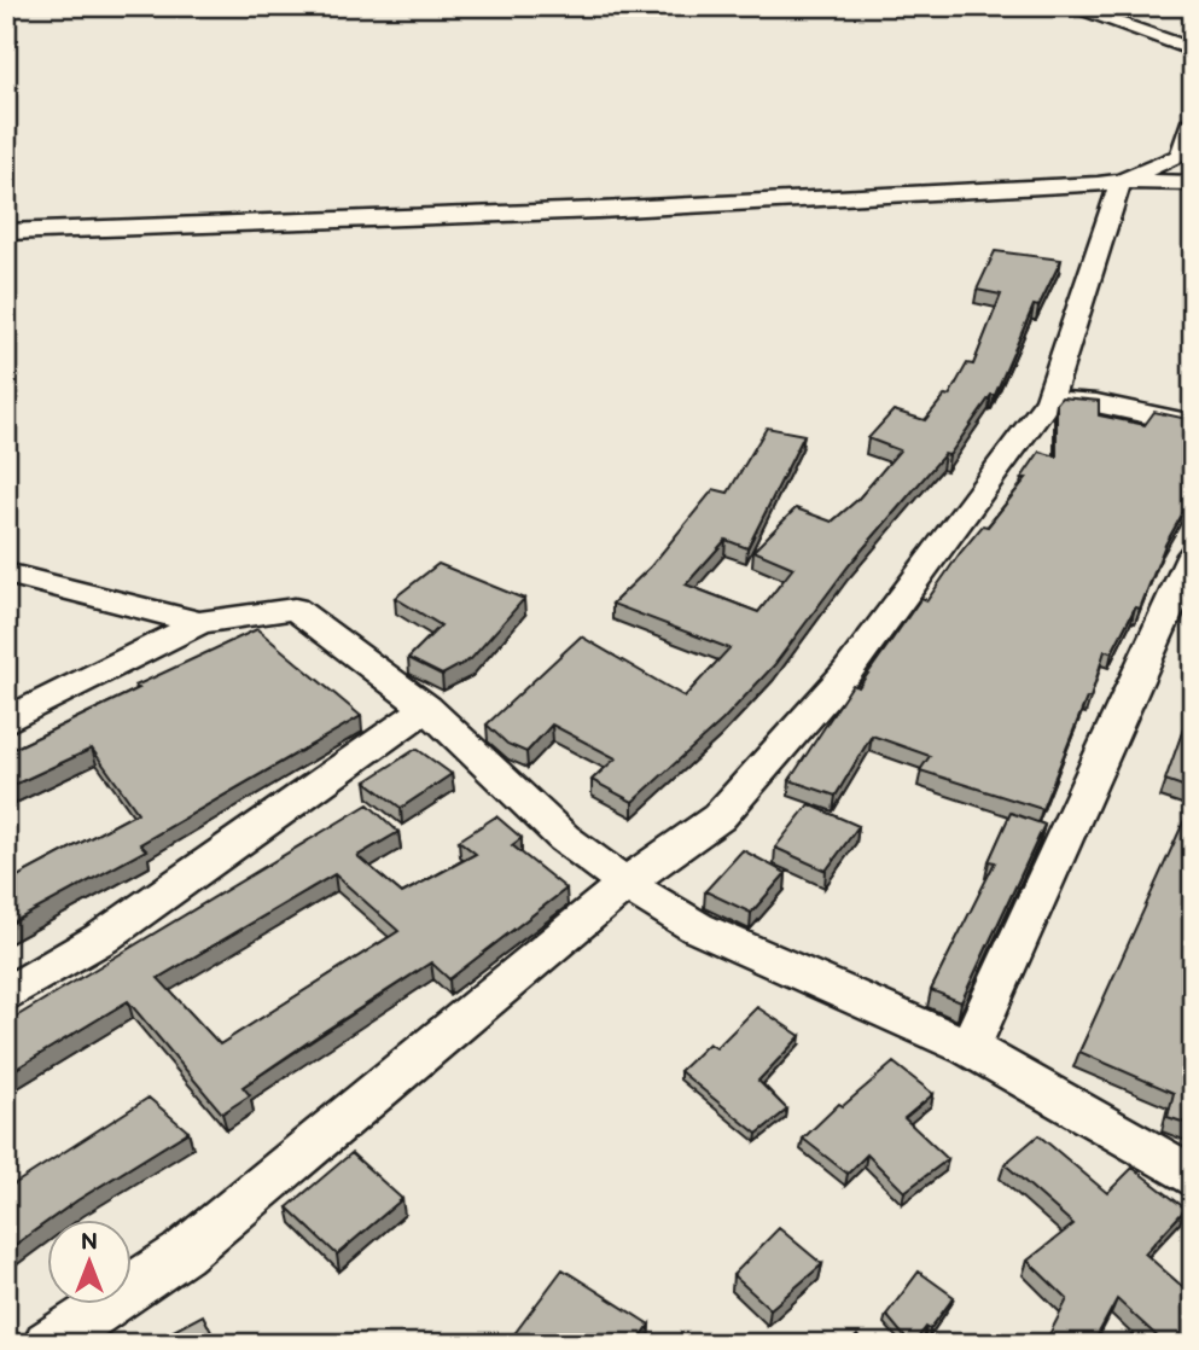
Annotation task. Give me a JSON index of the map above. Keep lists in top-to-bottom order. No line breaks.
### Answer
{"north":"top"}
